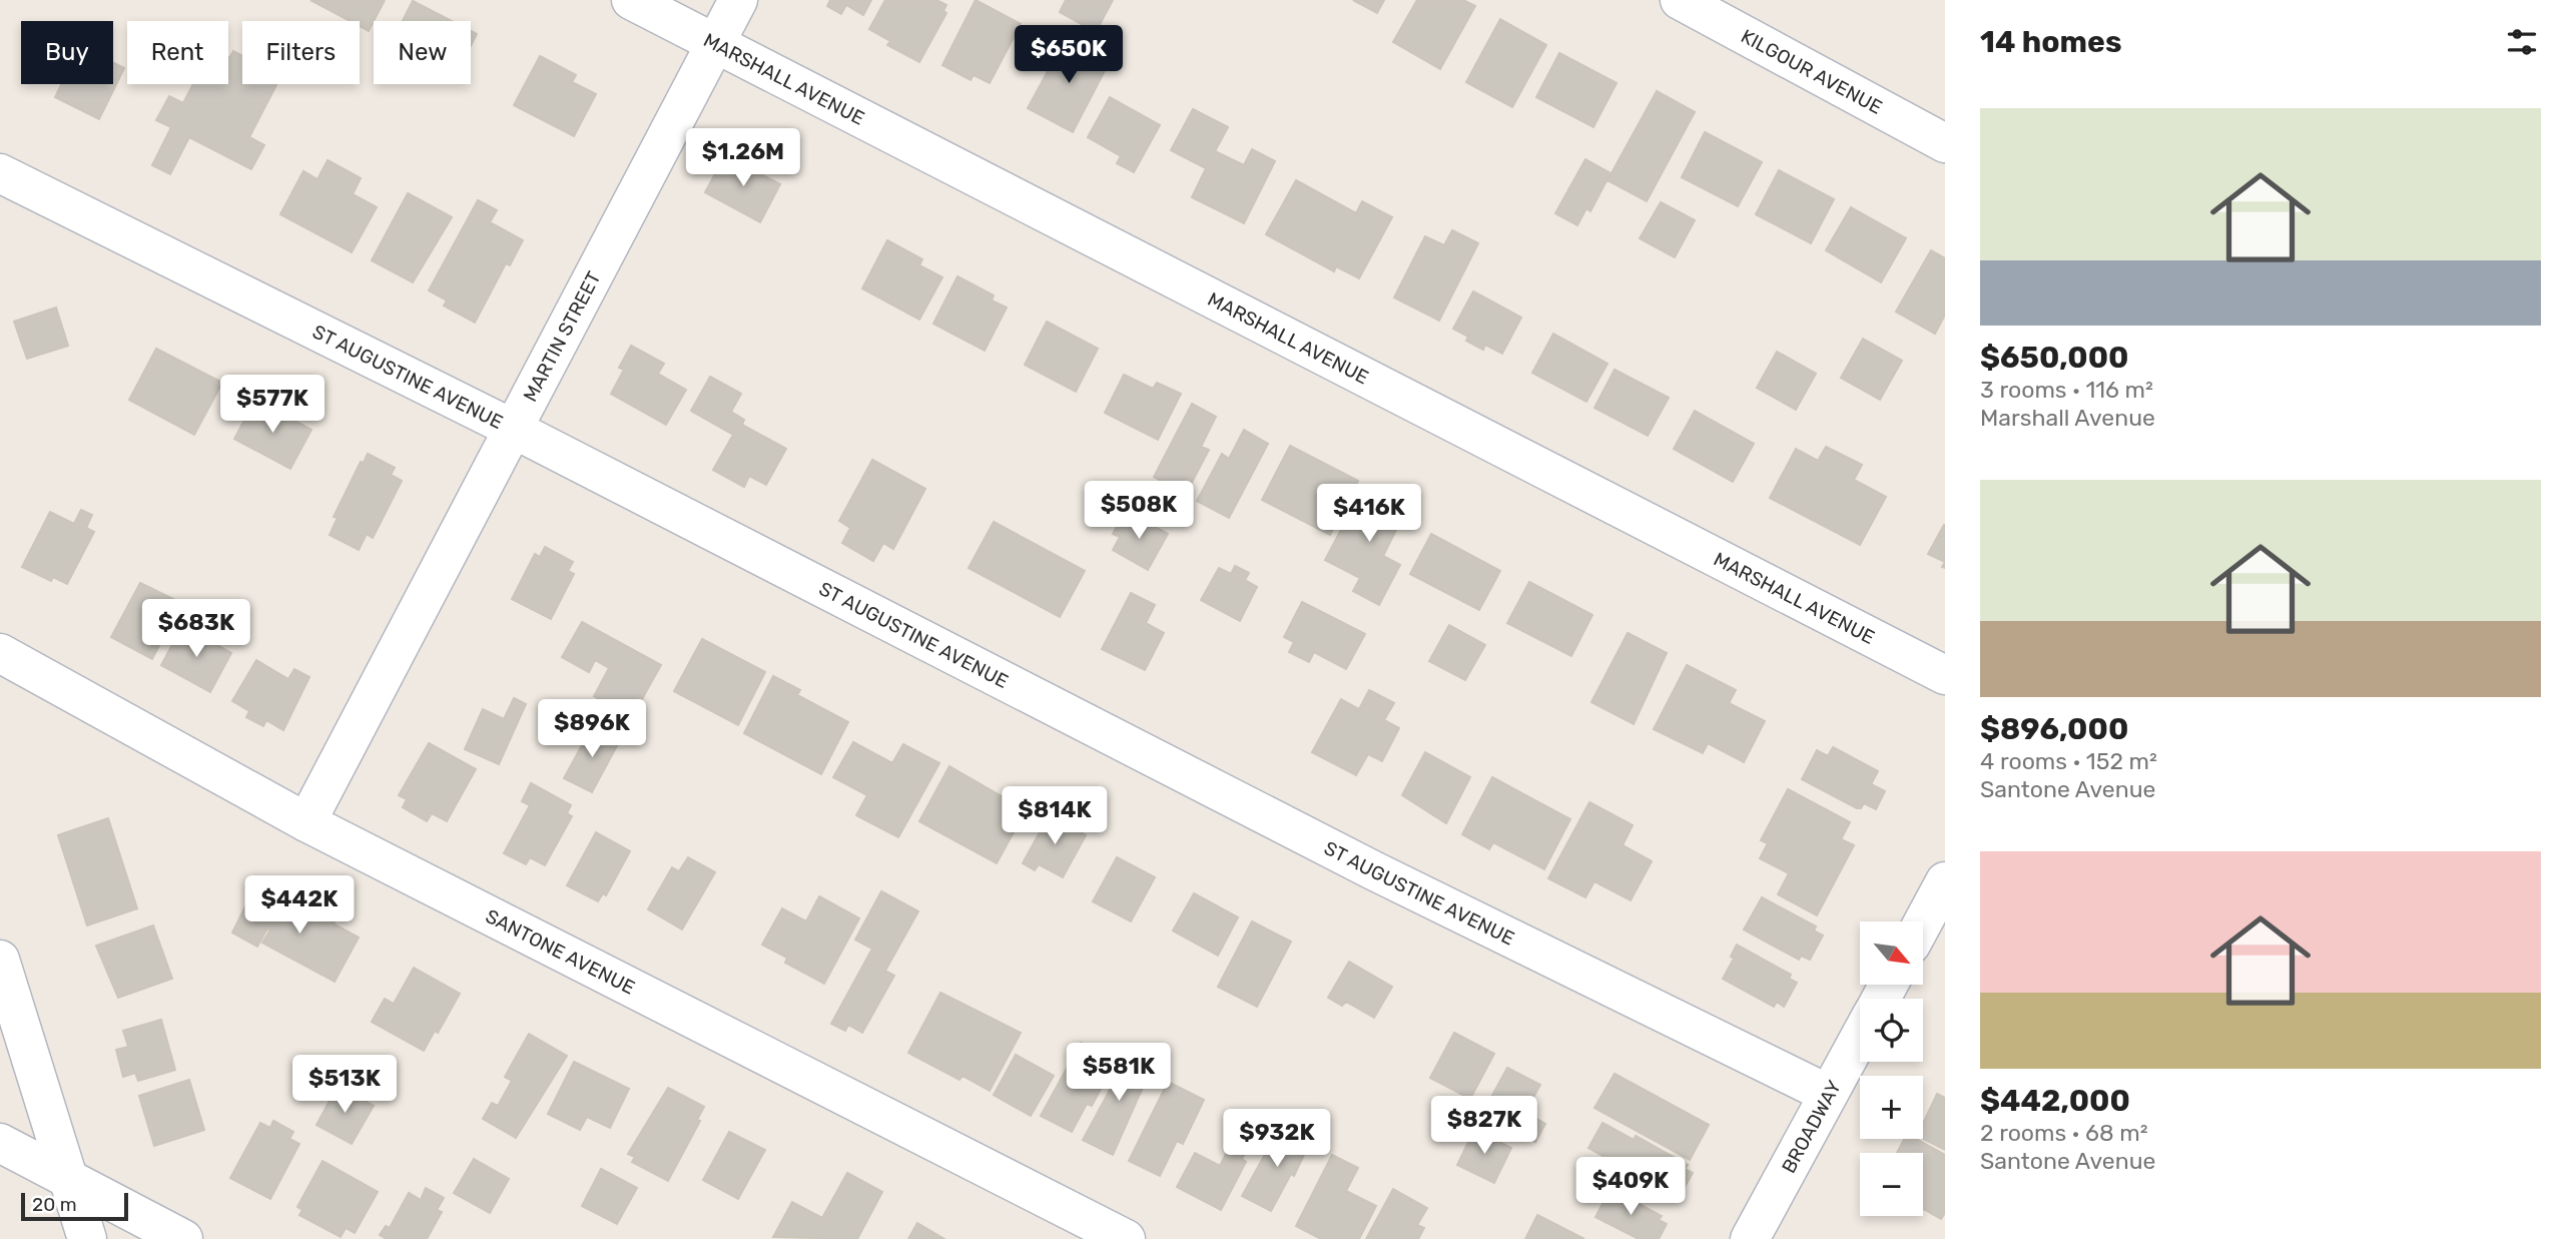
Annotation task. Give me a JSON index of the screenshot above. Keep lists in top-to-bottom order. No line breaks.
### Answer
{"streets":{"street":["KILGOUR AVENUE","MARSHALL AVENUE","MARTIN STREET","ST AUGUSTINE AVENUE","SANTONE AVENUE","BROADWAY"]},"crossings":[["MARSHALL AVENUE","MARTIN STREET"],["MARTIN STREET","ST AUGUSTINE AVENUE"],["MARTIN STREET","SANTONE AVENUE"],["ST AUGUSTINE AVENUE","BROADWAY"]],"scale_bar":"20 m","north":"bottom right","page":{"heading":"14 homes","chip":["Buy","Rent","Filters","New"],"price":["$650K","$1.26M","$577K","$508K","$416K","$683K","$896K","$814K","$442K","$581K","$513K","$827K","$932K","$409K"],"list":[{"name":"$650,000","note":"3 rooms · 116 m² · Marshall Avenue"},{"name":"$896,000","note":"4 rooms · 152 m² · Santone Avenue"},{"name":"$442,000","note":"2 rooms · 68 m² · Santone Avenue"}],"map_buttons":["+","−"],"scale":"20 m"}}
